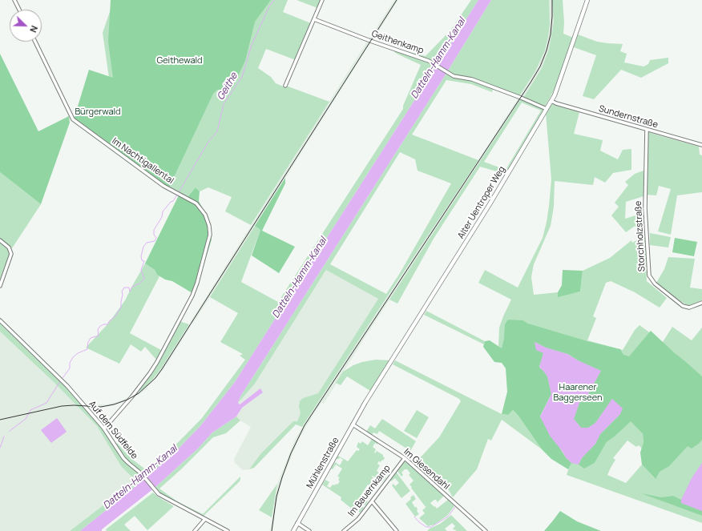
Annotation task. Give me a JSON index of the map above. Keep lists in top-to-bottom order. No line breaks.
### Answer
{"streets":{"street":["Geithenkamp","Sundernstraße","Im Nachtigallental","Alter Uentroper Weg","Storchholzstraße","Auf dem Südfelde","Mühlenstraße","Im Giesendahl","Im Bauernkamp"]},"crossings":[["Geithenkamp","Alter Uentroper Weg"],["Sundernstraße","Alter Uentroper Weg"],["Sundernstraße","Storchholzstraße"],["Im Nachtigallental","Auf dem Südfelde"],["Alter Uentroper Weg","Mühlenstraße"],["Mühlenstraße","Im Giesendahl"],["Im Giesendahl","Im Bauernkamp"]],"water":["Datteln-Hamm-Kanal","Geithe"],"parks":["Geithewald","Bürgerwald","Haarener Baggerseen"],"north":"bottom right"}
